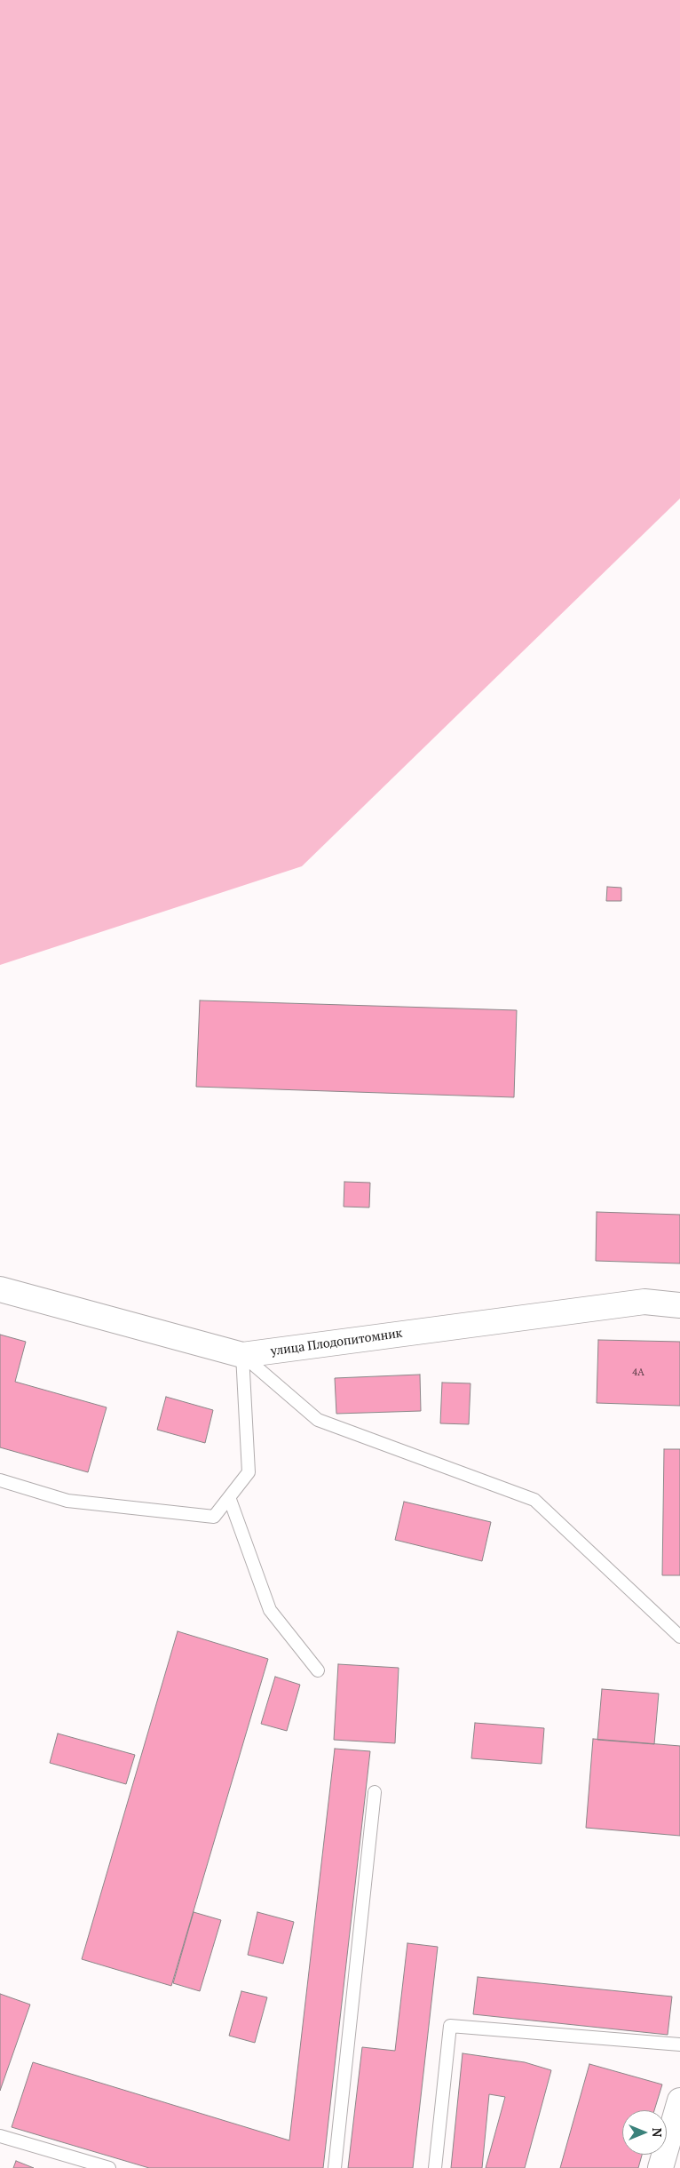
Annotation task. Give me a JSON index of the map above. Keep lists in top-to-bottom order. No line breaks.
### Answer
{"streets":{"street":["улица Плодопитомник"]},"house_numbers":["4А"],"north":"right"}
